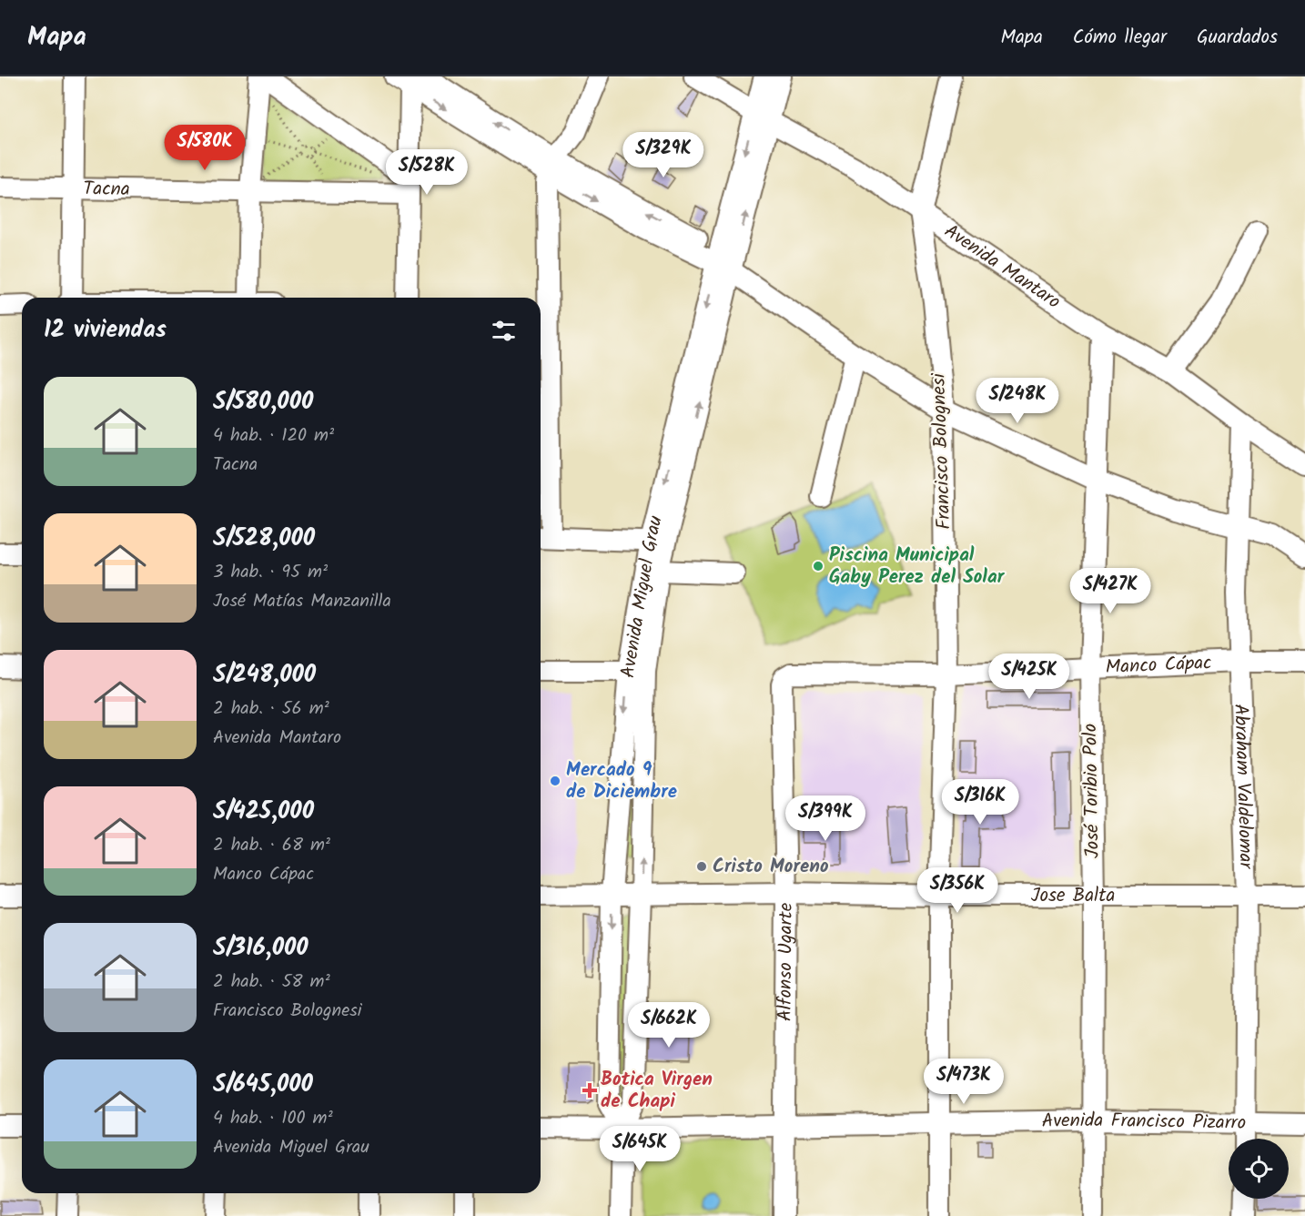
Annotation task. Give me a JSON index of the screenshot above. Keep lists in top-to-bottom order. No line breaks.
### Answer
{"streets":{"street":["Tacna","Avenida Mantaro","Francisco Bolognesi","Avenida Miguel Grau","Manco Cápac","Abraham Valdelomar","José Toribio Polo","Jose Balta","Alfonso Ugarte","Avenida Francisco Pizarro"]},"crossings":[["Avenida Mantaro","Francisco Bolognesi"],["Avenida Mantaro","Avenida Miguel Grau"],["Avenida Mantaro","Abraham Valdelomar"],["Avenida Mantaro","José Toribio Polo"],["Francisco Bolognesi","Manco Cápac"],["Francisco Bolognesi","Jose Balta"],["Francisco Bolognesi","Avenida Francisco Pizarro"],["Avenida Miguel Grau","Jose Balta"],["Avenida Miguel Grau","Avenida Francisco Pizarro"],["Manco Cápac","Abraham Valdelomar"],["Manco Cápac","José Toribio Polo"],["Manco Cápac","Alfonso Ugarte"],["Abraham Valdelomar","Jose Balta"],["Abraham Valdelomar","Avenida Francisco Pizarro"],["José Toribio Polo","Jose Balta"],["José Toribio Polo","Avenida Francisco Pizarro"],["Jose Balta","Alfonso Ugarte"],["Alfonso Ugarte","Avenida Francisco Pizarro"]],"places":{"other":["Piscina Municipal Gaby Perez del Solar","Mercado 9 de Diciembre","Cristo Moreno"],"health":["Botica Virgen de Chapi"]},"page":{"header":"Mapa","nav":["Mapa","Cómo llegar","Guardados"],"price":["S/580K","S/329K","S/528K","S/248K","S/427K","S/425K","S/316K","S/399K","S/356K","S/662K","S/473K","S/645K"],"heading":"12 viviendas","list":[{"name":"S/580,000","note":"4 hab. · 120 m² · Tacna"},{"name":"S/528,000","note":"3 hab. · 95 m² · José Matías Manzanilla"},{"name":"S/248,000","note":"2 hab. · 56 m² · Avenida Mantaro"},{"name":"S/425,000","note":"2 hab. · 68 m² · Manco Cápac"},{"name":"S/316,000","note":"2 hab. · 58 m² · Francisco Bolognesi"},{"name":"S/645,000","note":"4 hab. · 100 m² · Avenida Miguel Grau"}]}}
